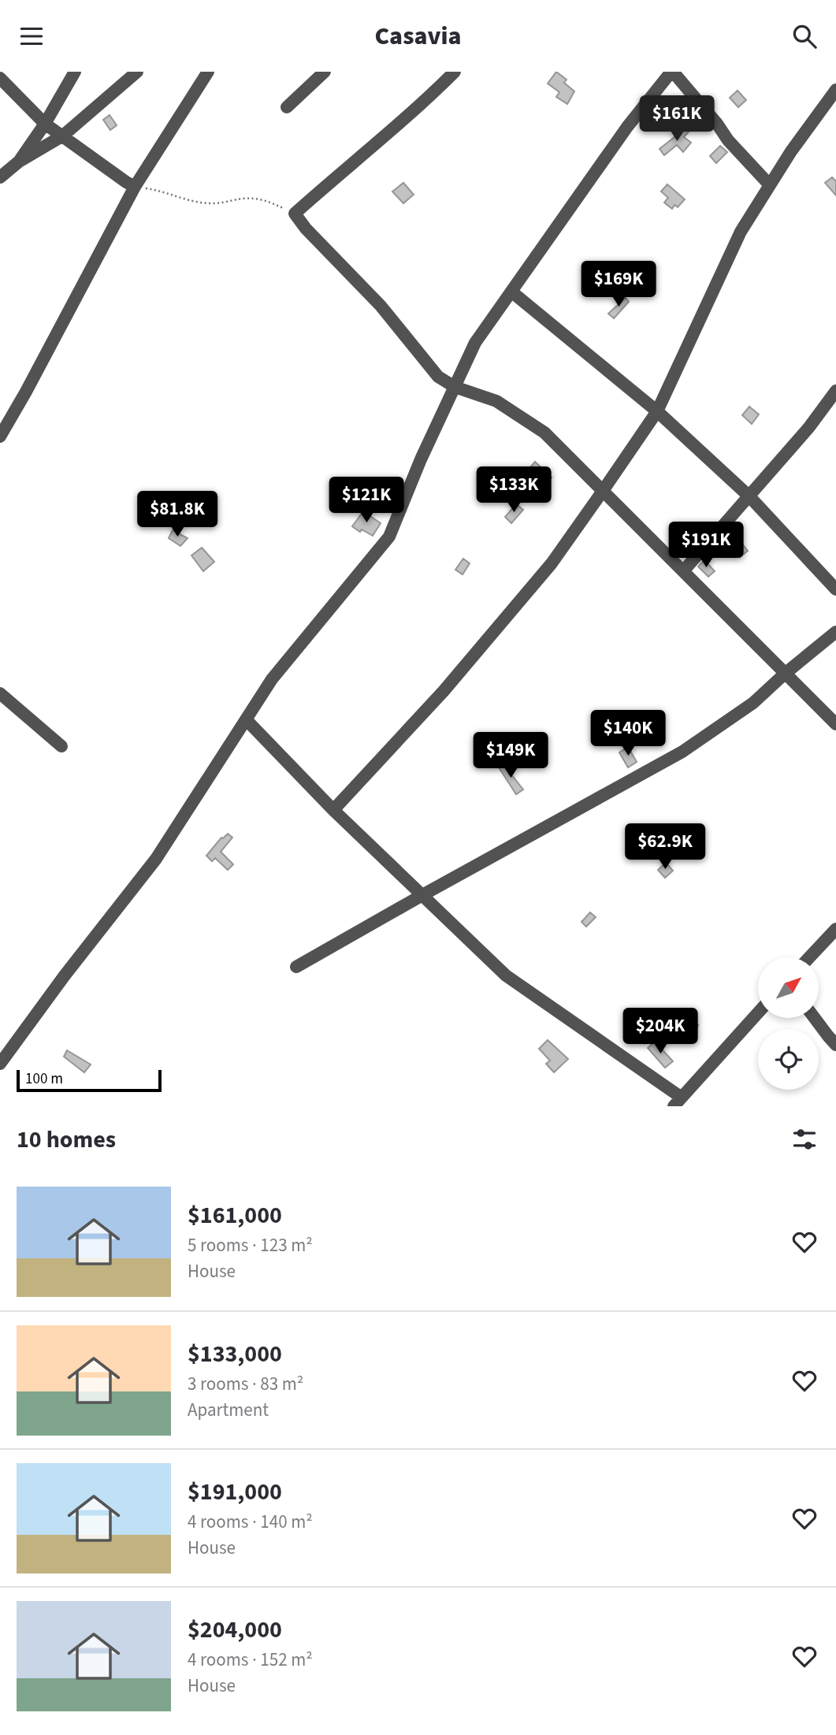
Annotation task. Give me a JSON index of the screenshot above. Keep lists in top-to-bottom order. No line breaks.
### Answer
{"scale_bar":"100 m","north":"top right","page":{"header":"Casavia","price":["$161K","$169K","$133K","$121K","$81.8K","$191K","$140K","$149K","$62.9K","$204K"],"scale":"100 m","heading":"10 homes","list":[{"name":"$161,000","note":"5 rooms · 123 m² · House"},{"name":"$133,000","note":"3 rooms · 83 m² · Apartment"},{"name":"$191,000","note":"4 rooms · 140 m² · House"},{"name":"$204,000","note":"4 rooms · 152 m² · House"}]}}
